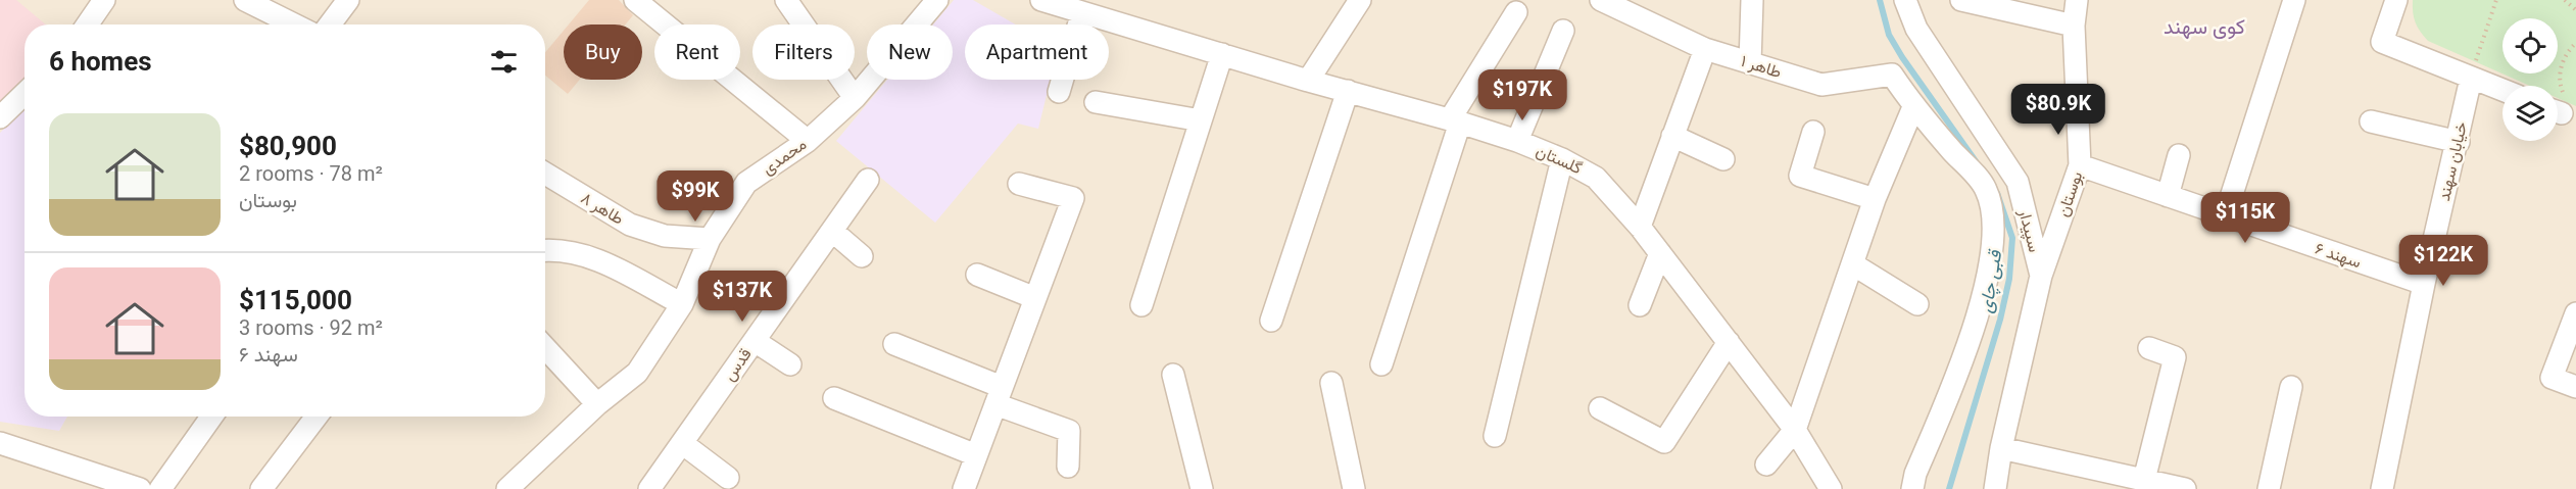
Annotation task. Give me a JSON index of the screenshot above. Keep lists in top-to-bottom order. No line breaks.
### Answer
{"streets":{"street":["طاهر ۱","محمدی","گلستان","خیابان سهند","بوستان","طاهر ۸","سپیدار","سهند ۶","قدس"]},"crossings":[["محمدی","طاهر ۸"],["خیابان سهند","سهند ۶"],["بوستان","سپیدار"],["بوستان","سهند ۶"]],"districts":["کوی سهند"],"water":["قبی چای"],"page":{"chip":["Buy","Rent","Filters","New","Apartment"],"heading":"6 homes","price":["$197K","$80.9K","$99K","$115K","$122K","$137K"],"list":[{"name":"$80,900","note":"2 rooms · 78 m² · بوستان"},{"name":"$115,000","note":"3 rooms · 92 m² · سهند ۶"}]}}
